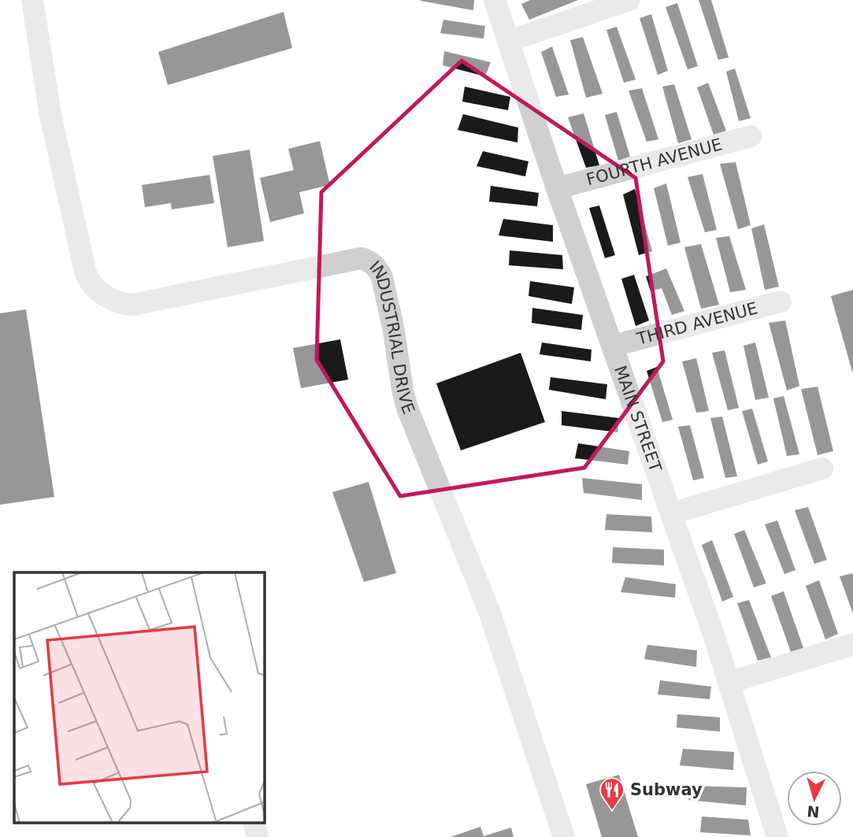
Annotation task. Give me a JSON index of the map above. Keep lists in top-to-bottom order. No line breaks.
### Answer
{"streets":{"street":["FOURTH AVENUE","THIRD AVENUE","INDUSTRIAL DRIVE","MAIN STREET"]},"crossings":[["FOURTH AVENUE","MAIN STREET"],["THIRD AVENUE","MAIN STREET"]],"places":{"restaurant":["Subway"]},"north":"bottom"}
